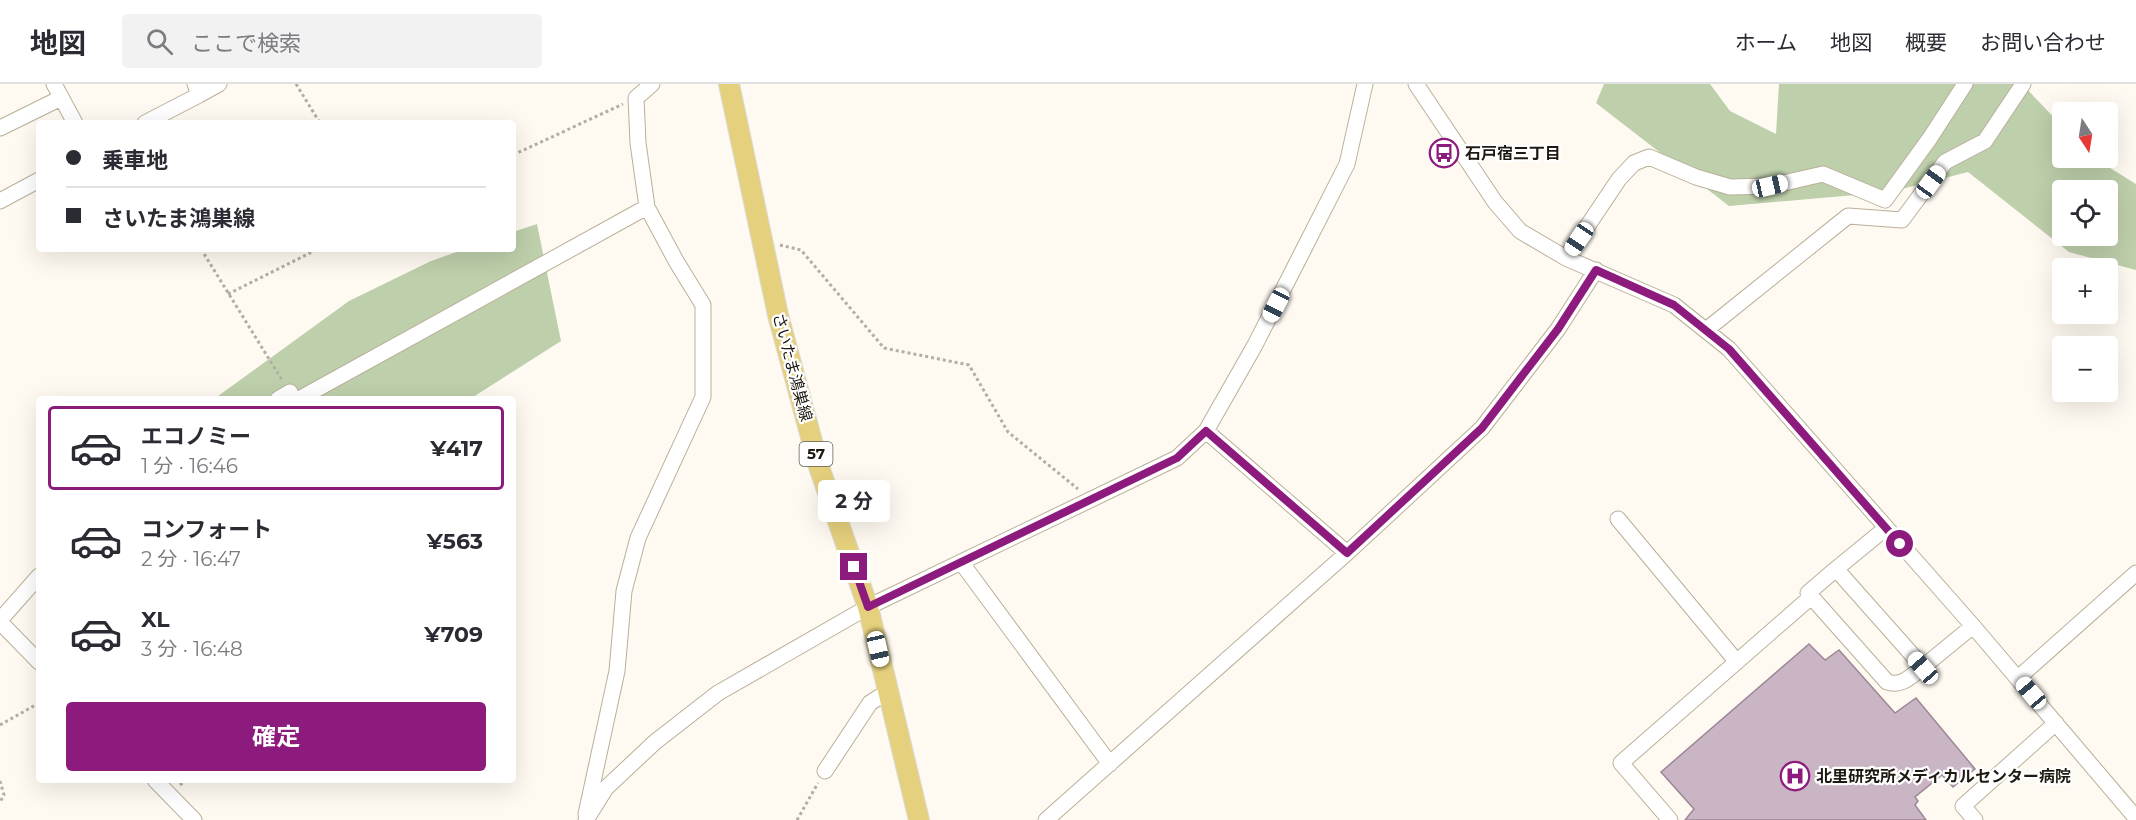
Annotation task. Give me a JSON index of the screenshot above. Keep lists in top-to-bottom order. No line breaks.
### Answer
{"streets":{"main road":["さいたま鴻巣線","57"]},"places":{"bus stop":["石戸宿三丁目"],"hospital":["北里研究所メディカルセンター病院"]},"north":"bottom","page":{"header":"地図","search":"ここで検索","nav":["ホーム","地図","概要","お問い合わせ"],"map_buttons":["+","−"],"banner":["乗車地","さいたま鴻巣線"],"list":[{"name":"エコノミー","note":"1 分 · 16:46","value":"¥417"},{"name":"コンフォート","note":"2 分 · 16:47","value":"¥563"},{"name":"XL","note":"3 分 · 16:48","value":"¥709"}],"bubble":"2 分","buttons":"確定"}}
